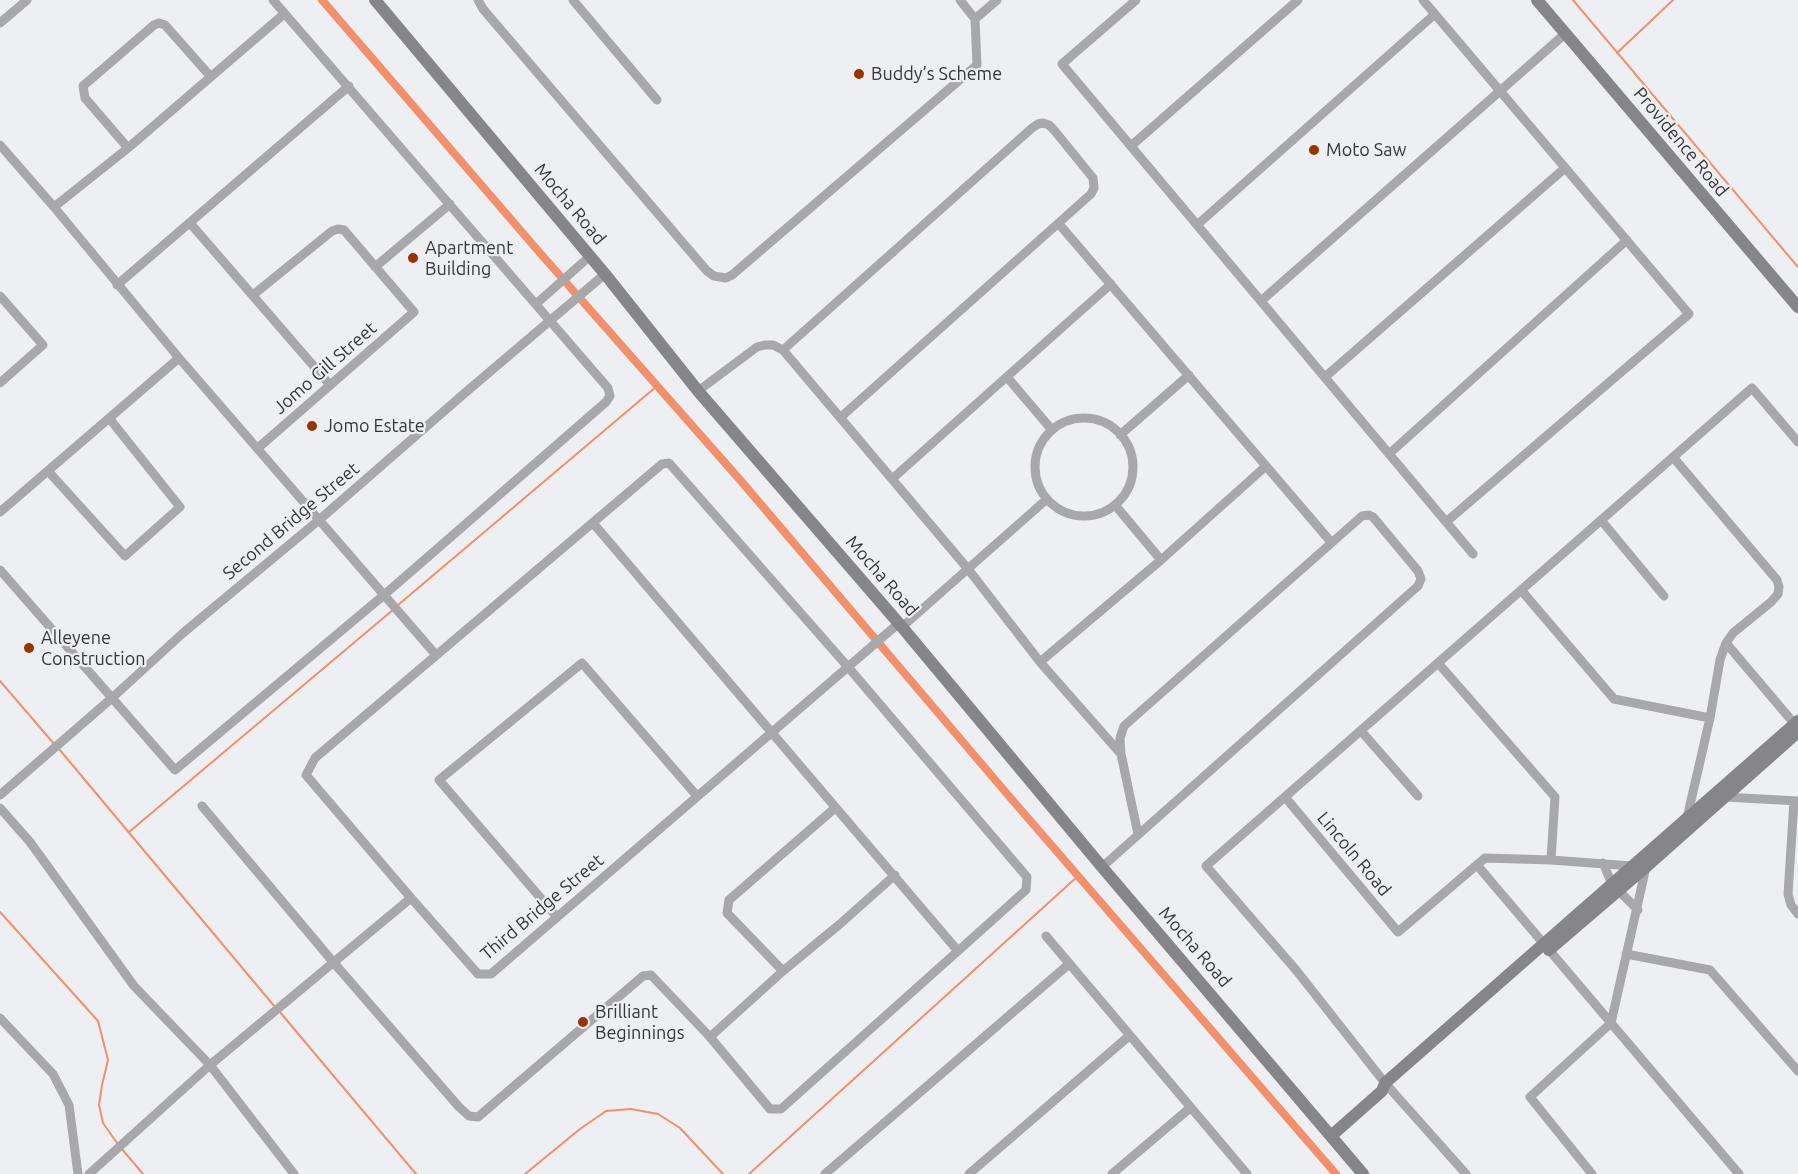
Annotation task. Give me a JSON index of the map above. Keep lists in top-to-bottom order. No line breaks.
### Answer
{"streets":{"street":["Providence Road","Mocha Road","Jomo Gill Street","Second Bridge Street","Lincoln Road","Third Bridge Street"]},"crossings":[["Mocha Road","Second Bridge Street"],["Mocha Road","Third Bridge Street"]],"places":["Buddy’s Scheme","Moto Saw","Apartment Building","Jomo Estate","Alleyene Construction","Brilliant Beginnings"]}
